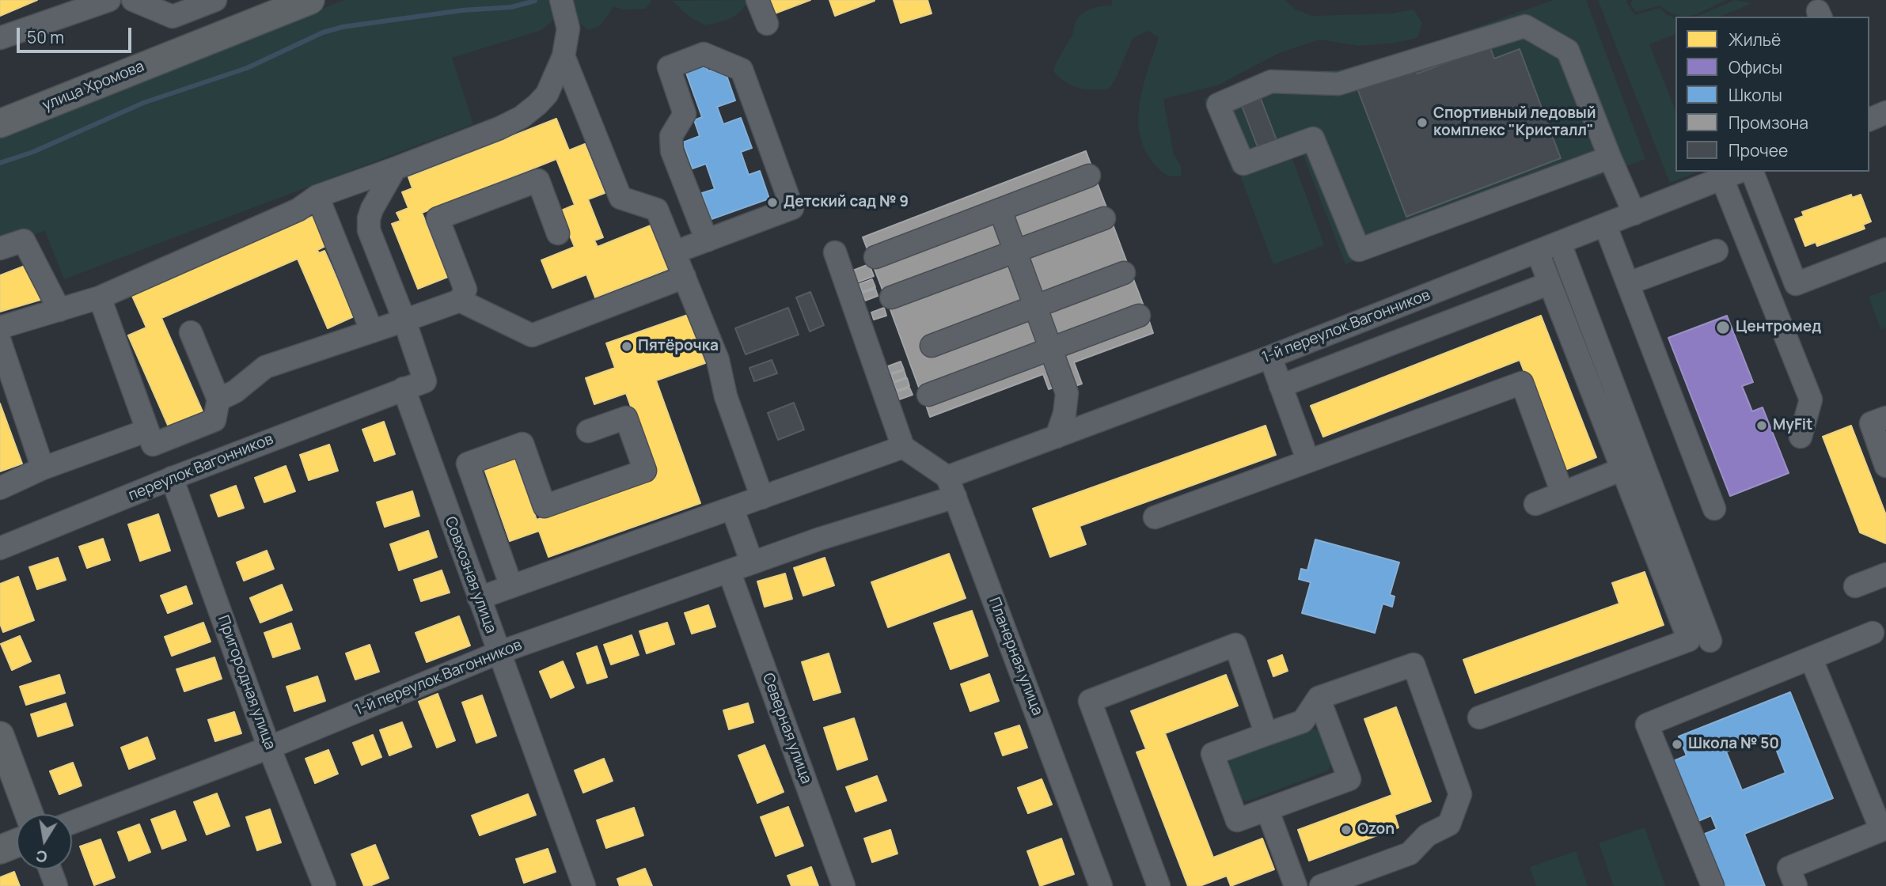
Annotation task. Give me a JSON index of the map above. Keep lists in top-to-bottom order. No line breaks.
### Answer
{"streets":{"main road":["улица Хромова"],"street":["1-й переулок Вагонников","переулок Вагонников","Совхозная улица","Планерная улица","Пригородная улица","Северная улица"]},"crossings":[["1-й переулок Вагонников","Совхозная улица"],["1-й переулок Вагонников","Планерная улица"],["1-й переулок Вагонников","Пригородная улица"],["1-й переулок Вагонников","Северная улица"],["переулок Вагонников","Совхозная улица"],["переулок Вагонников","Пригородная улица"]],"places":["Спортивный ледовый комплекс \"Кристалл\"","Детский сад № 9","Центромед","Пятёрочка","MyFit","Школа № 50","Ozon"],"legend":["Жильё","Офисы","Школы","Промзона","Прочее"],"scale_bar":"50 m","north":"bottom"}
